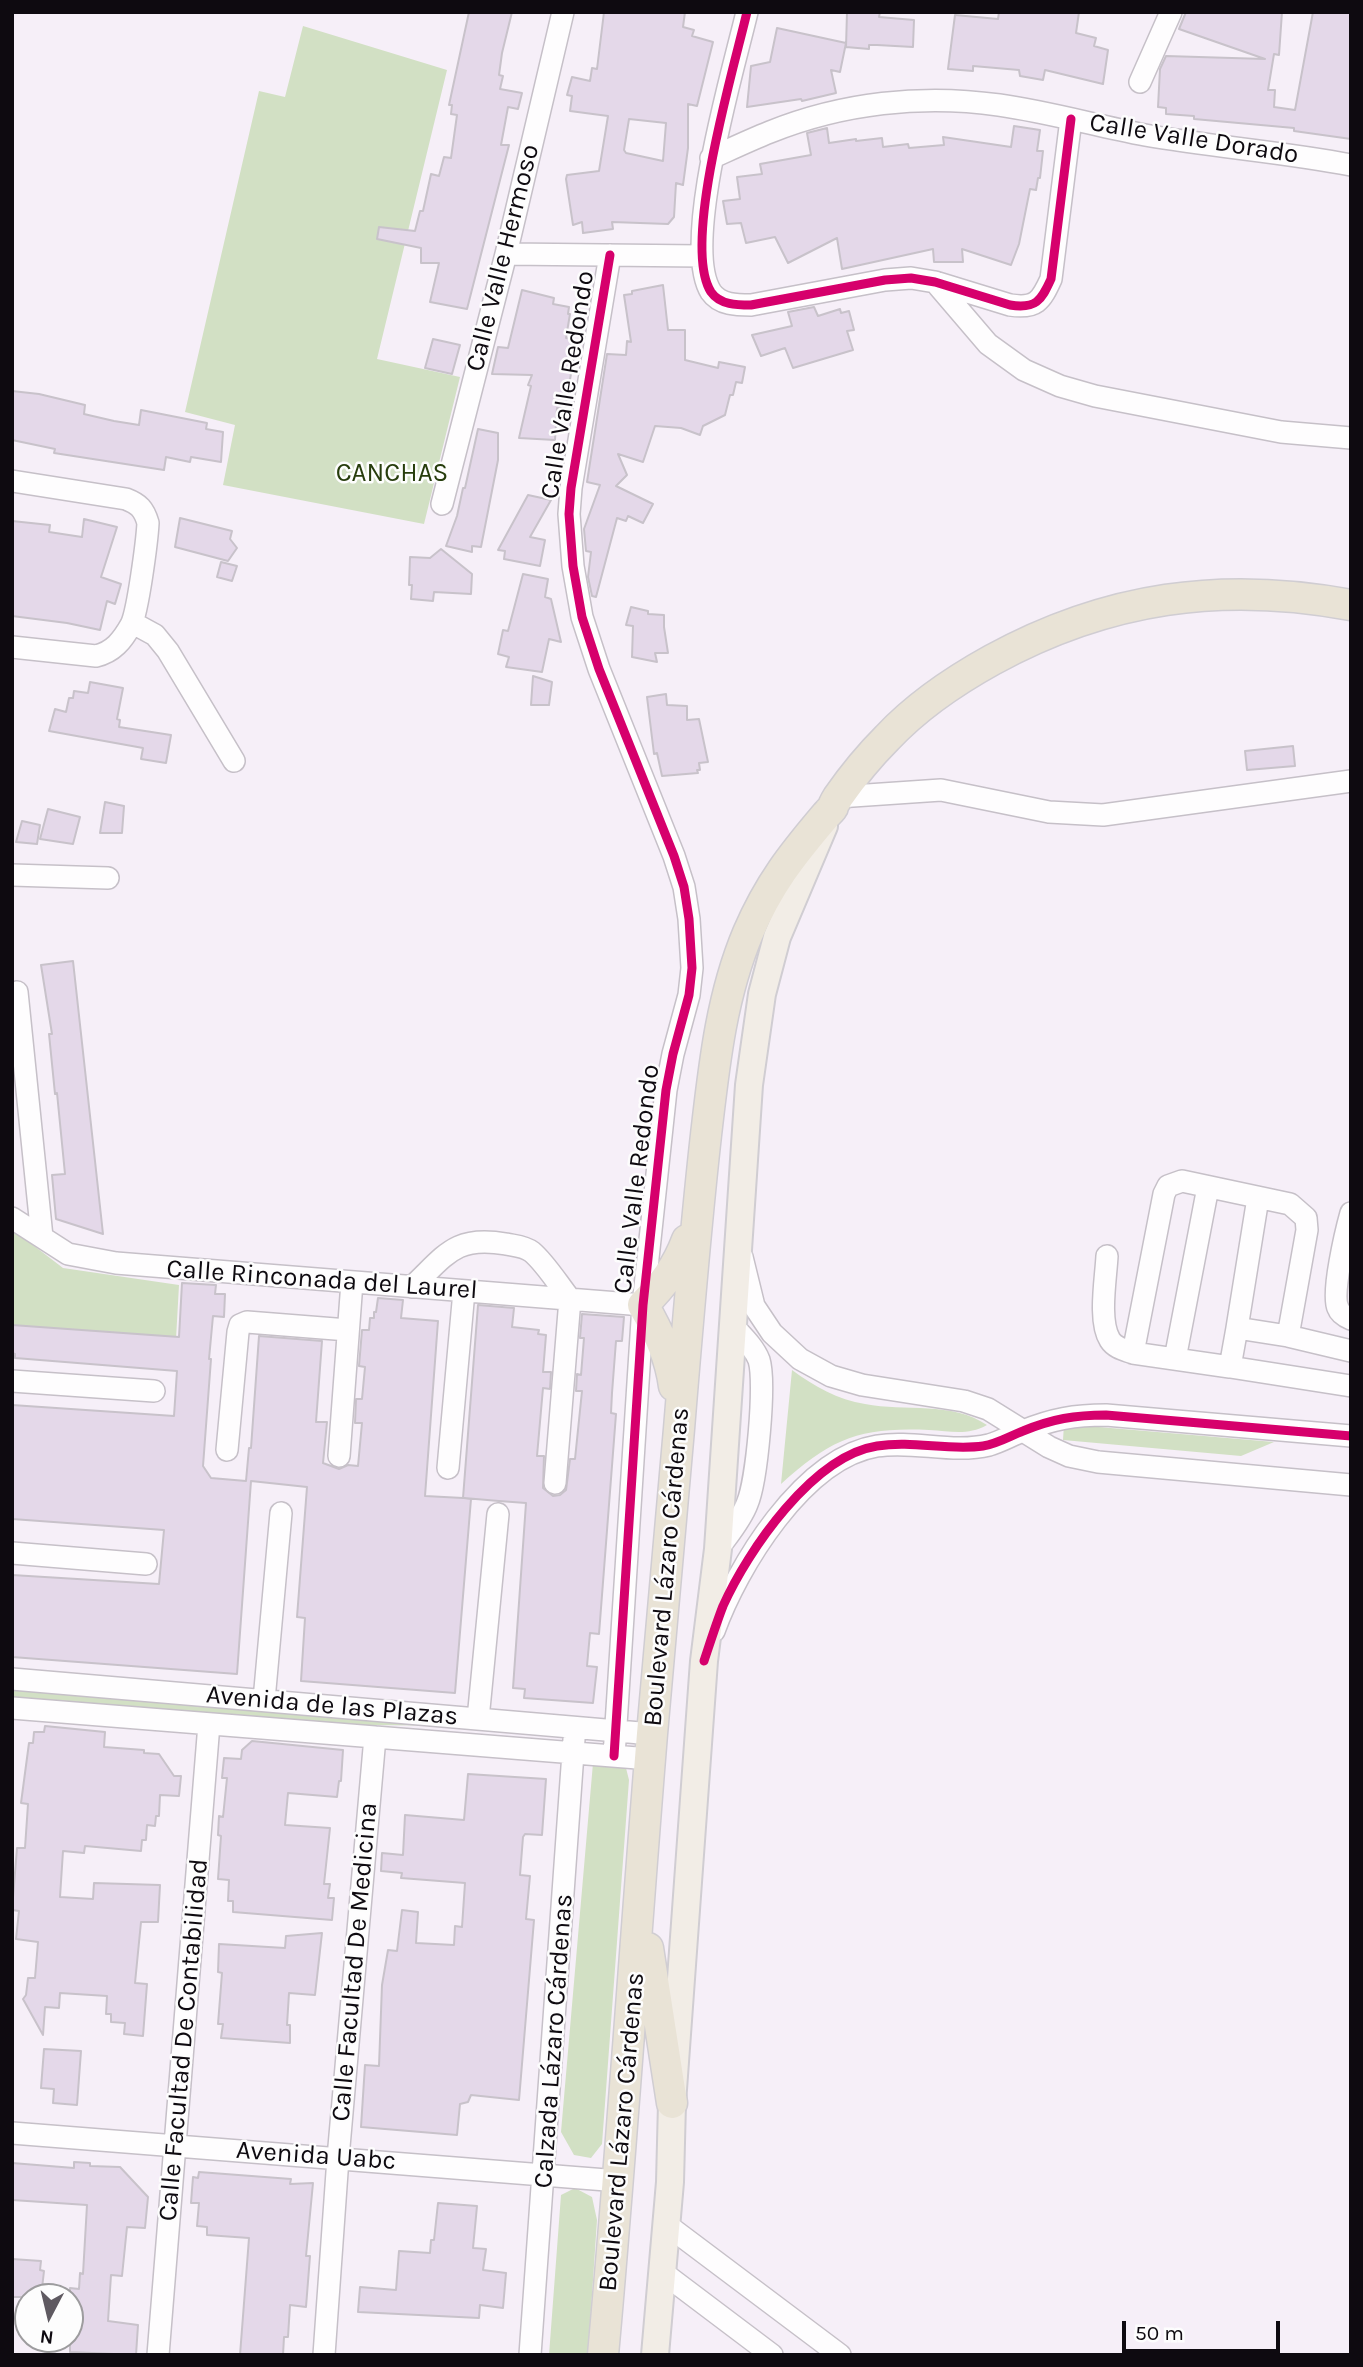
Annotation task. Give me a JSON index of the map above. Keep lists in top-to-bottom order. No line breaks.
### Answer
{"streets":{"highway":["Boulevard Lázaro Cárdenas"],"street":["Calle Valle Dorado","Calle Valle Hermoso","Calle Valle Redondo","Calle Rinconada del Laurel","Avenida de las Plazas","Calle Facultad De Medicina","Calle Facultad De Contabilidad","Calzada Lázaro Cárdenas","Avenida Uabc"]},"crossings":[["Calle Valle Redondo","Calle Rinconada del Laurel"],["Calle Valle Redondo","Avenida de las Plazas"],["Boulevard Lázaro Cárdenas","Avenida de las Plazas"],["Boulevard Lázaro Cárdenas","Avenida Uabc"],["Avenida de las Plazas","Calle Facultad De Medicina"],["Avenida de las Plazas","Calle Facultad De Contabilidad"],["Avenida de las Plazas","Calzada Lázaro Cárdenas"],["Calle Facultad De Medicina","Avenida Uabc"],["Calle Facultad De Contabilidad","Avenida Uabc"],["Calzada Lázaro Cárdenas","Avenida Uabc"]],"parks":["CANCHAS"],"scale_bar":"50 m","north":"bottom"}
